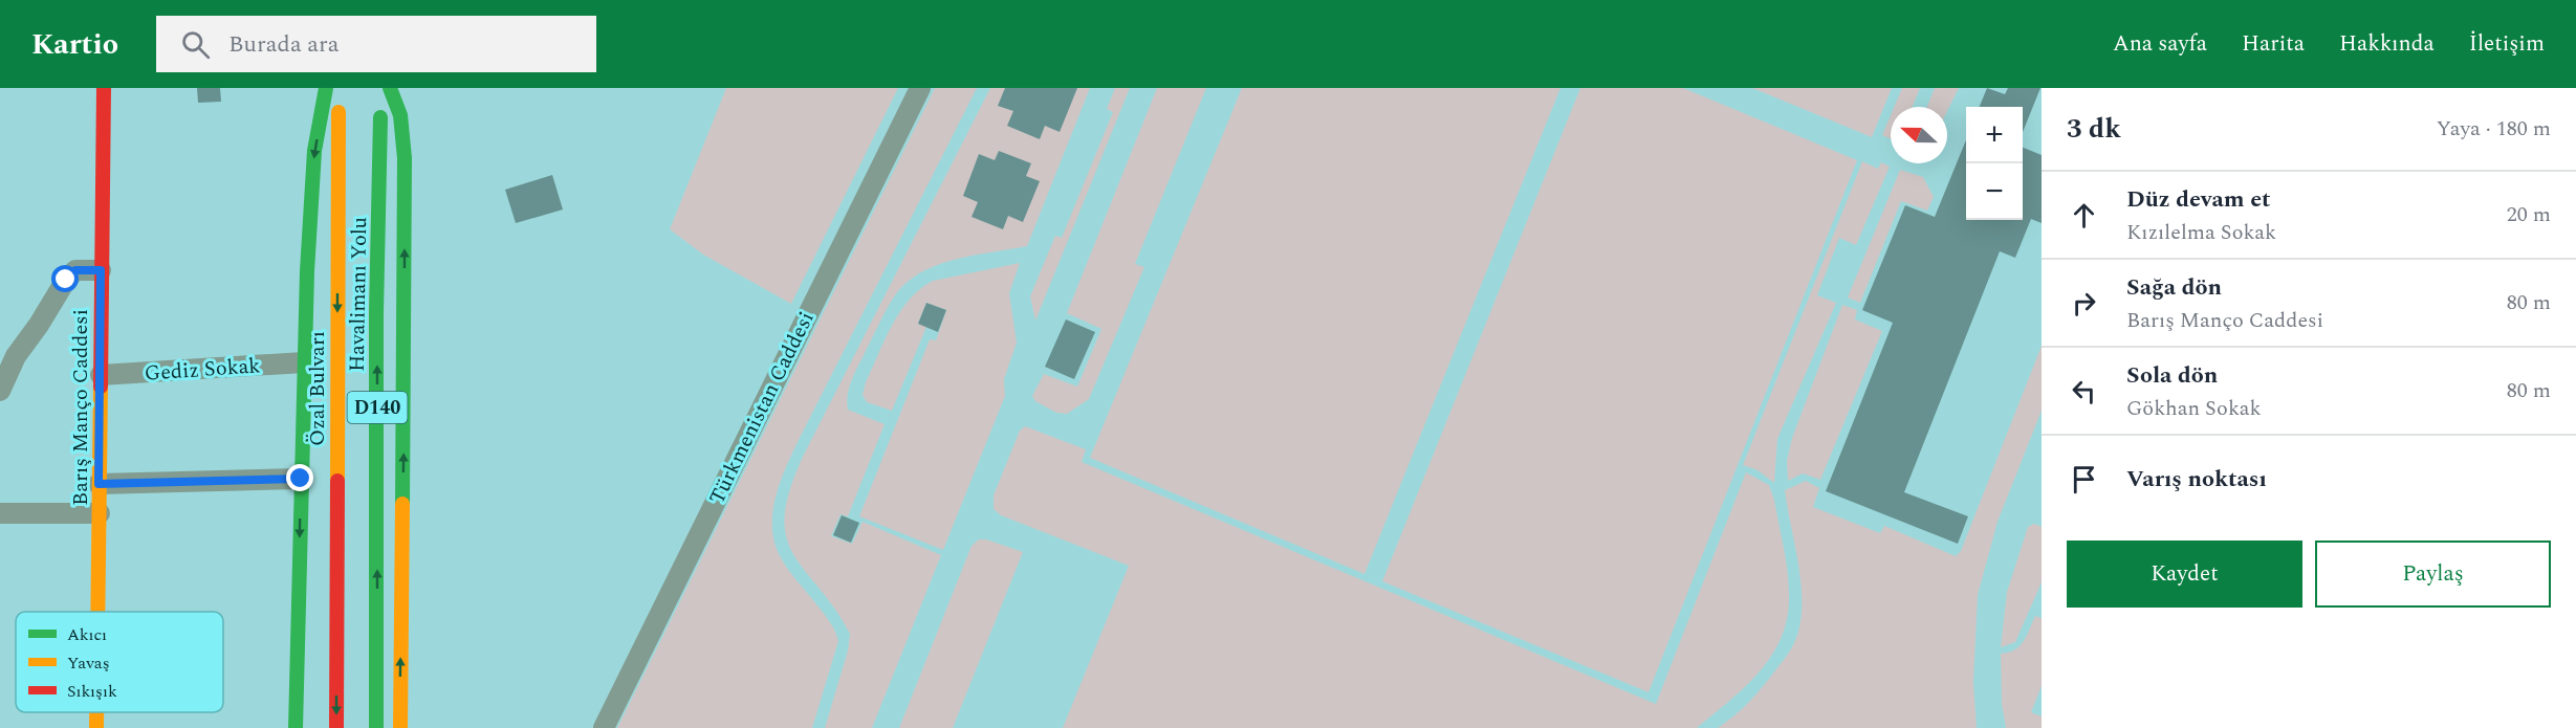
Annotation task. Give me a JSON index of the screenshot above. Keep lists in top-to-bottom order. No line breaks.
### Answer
{"streets":{"main road":["Havalimanı Yolu","Özal Bulvarı","Barış Manço Caddesi","D140"],"street":["Gediz Sokak","Türkmenistan Caddesi"]},"crossings":[["Gediz Sokak","Barış Manço Caddesi"]],"legend":["Akıcı","Yavaş","Sıkışık"],"north":"left","page":{"header":"Kartio","search":"Burada ara","nav":["Ana sayfa","Harita","Hakkında","İletişim"],"heading":["3 dk","Yaya · 180 m"],"map_buttons":["+","−"],"list":[["Düz devam et","Kızılelma Sokak","20 m"],["Sağa dön","Barış Manço Caddesi","80 m"],["Sola dön","Gökhan Sokak","80 m"],"Varış noktası"],"buttons":["Kaydet","Paylaş"]}}
